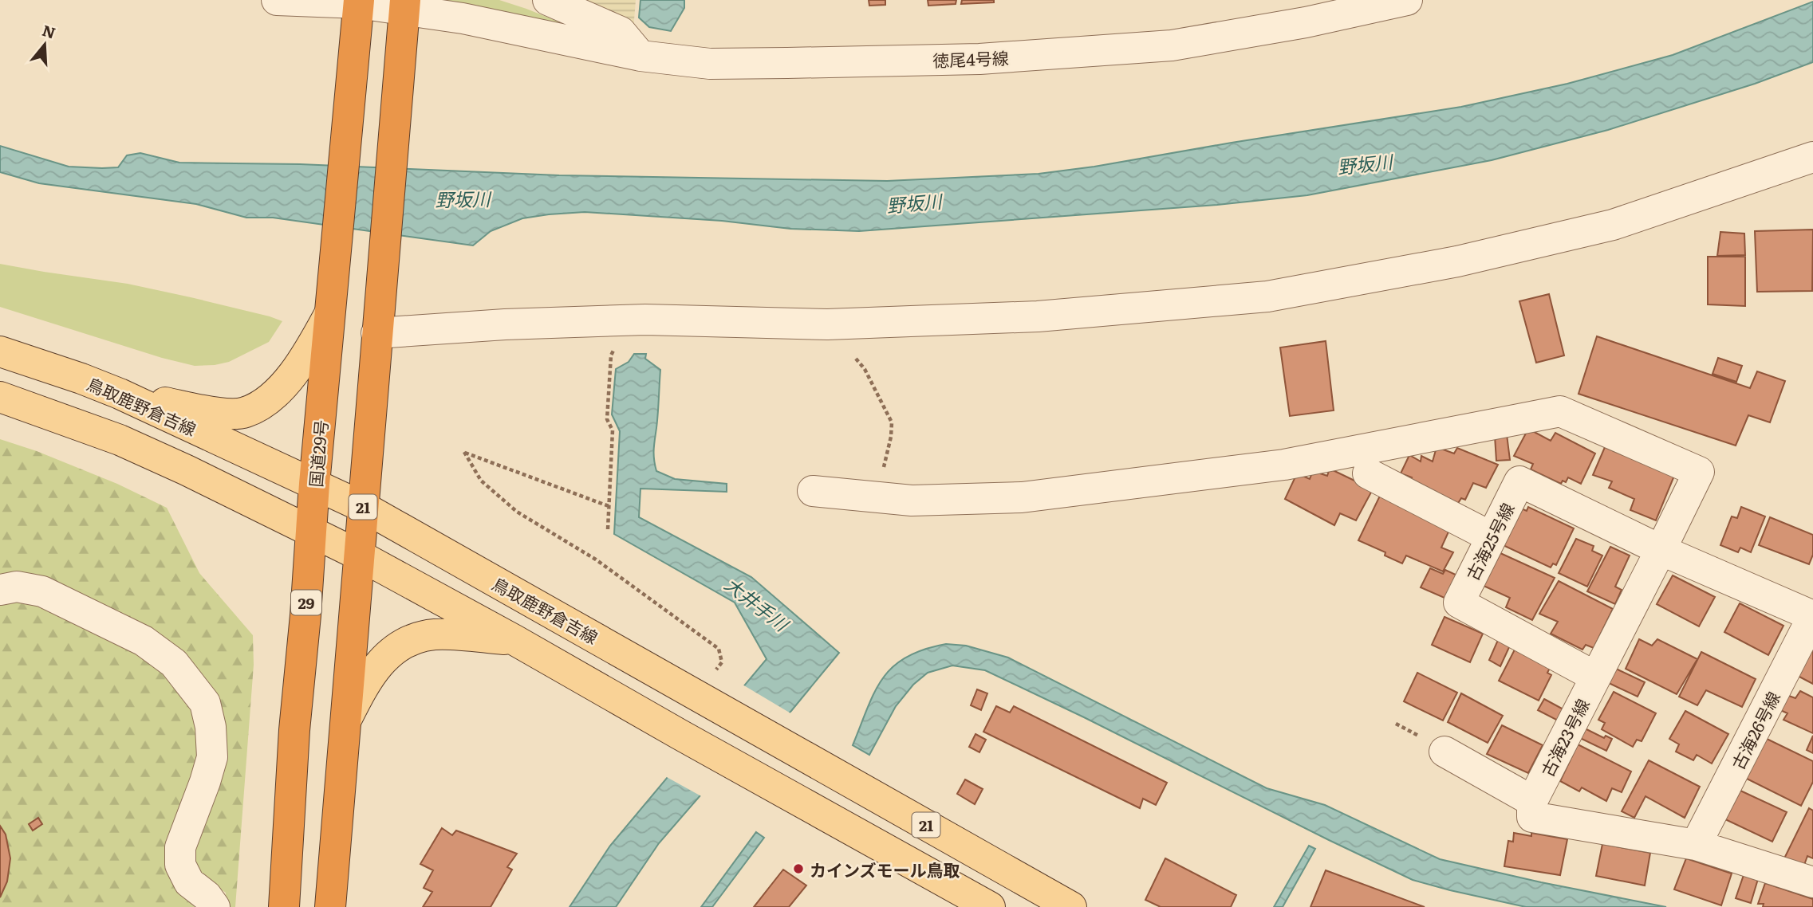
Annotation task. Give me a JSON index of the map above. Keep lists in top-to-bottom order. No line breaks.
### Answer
{"streets":{"highway":["国道29号","29"],"main road":["鳥取鹿野倉吉線","21"],"street":["徳尾4号線","古海25号線","古海26号線","古海23号線"]},"crossings":[["徳尾4号線","国道29号"],["鳥取鹿野倉吉線","国道29号"],["国道29号","21"],["古海25号線","古海23号線"]],"water":["野坂川","大井手川"],"places":["カインズモール鳥取"],"north":"top"}
